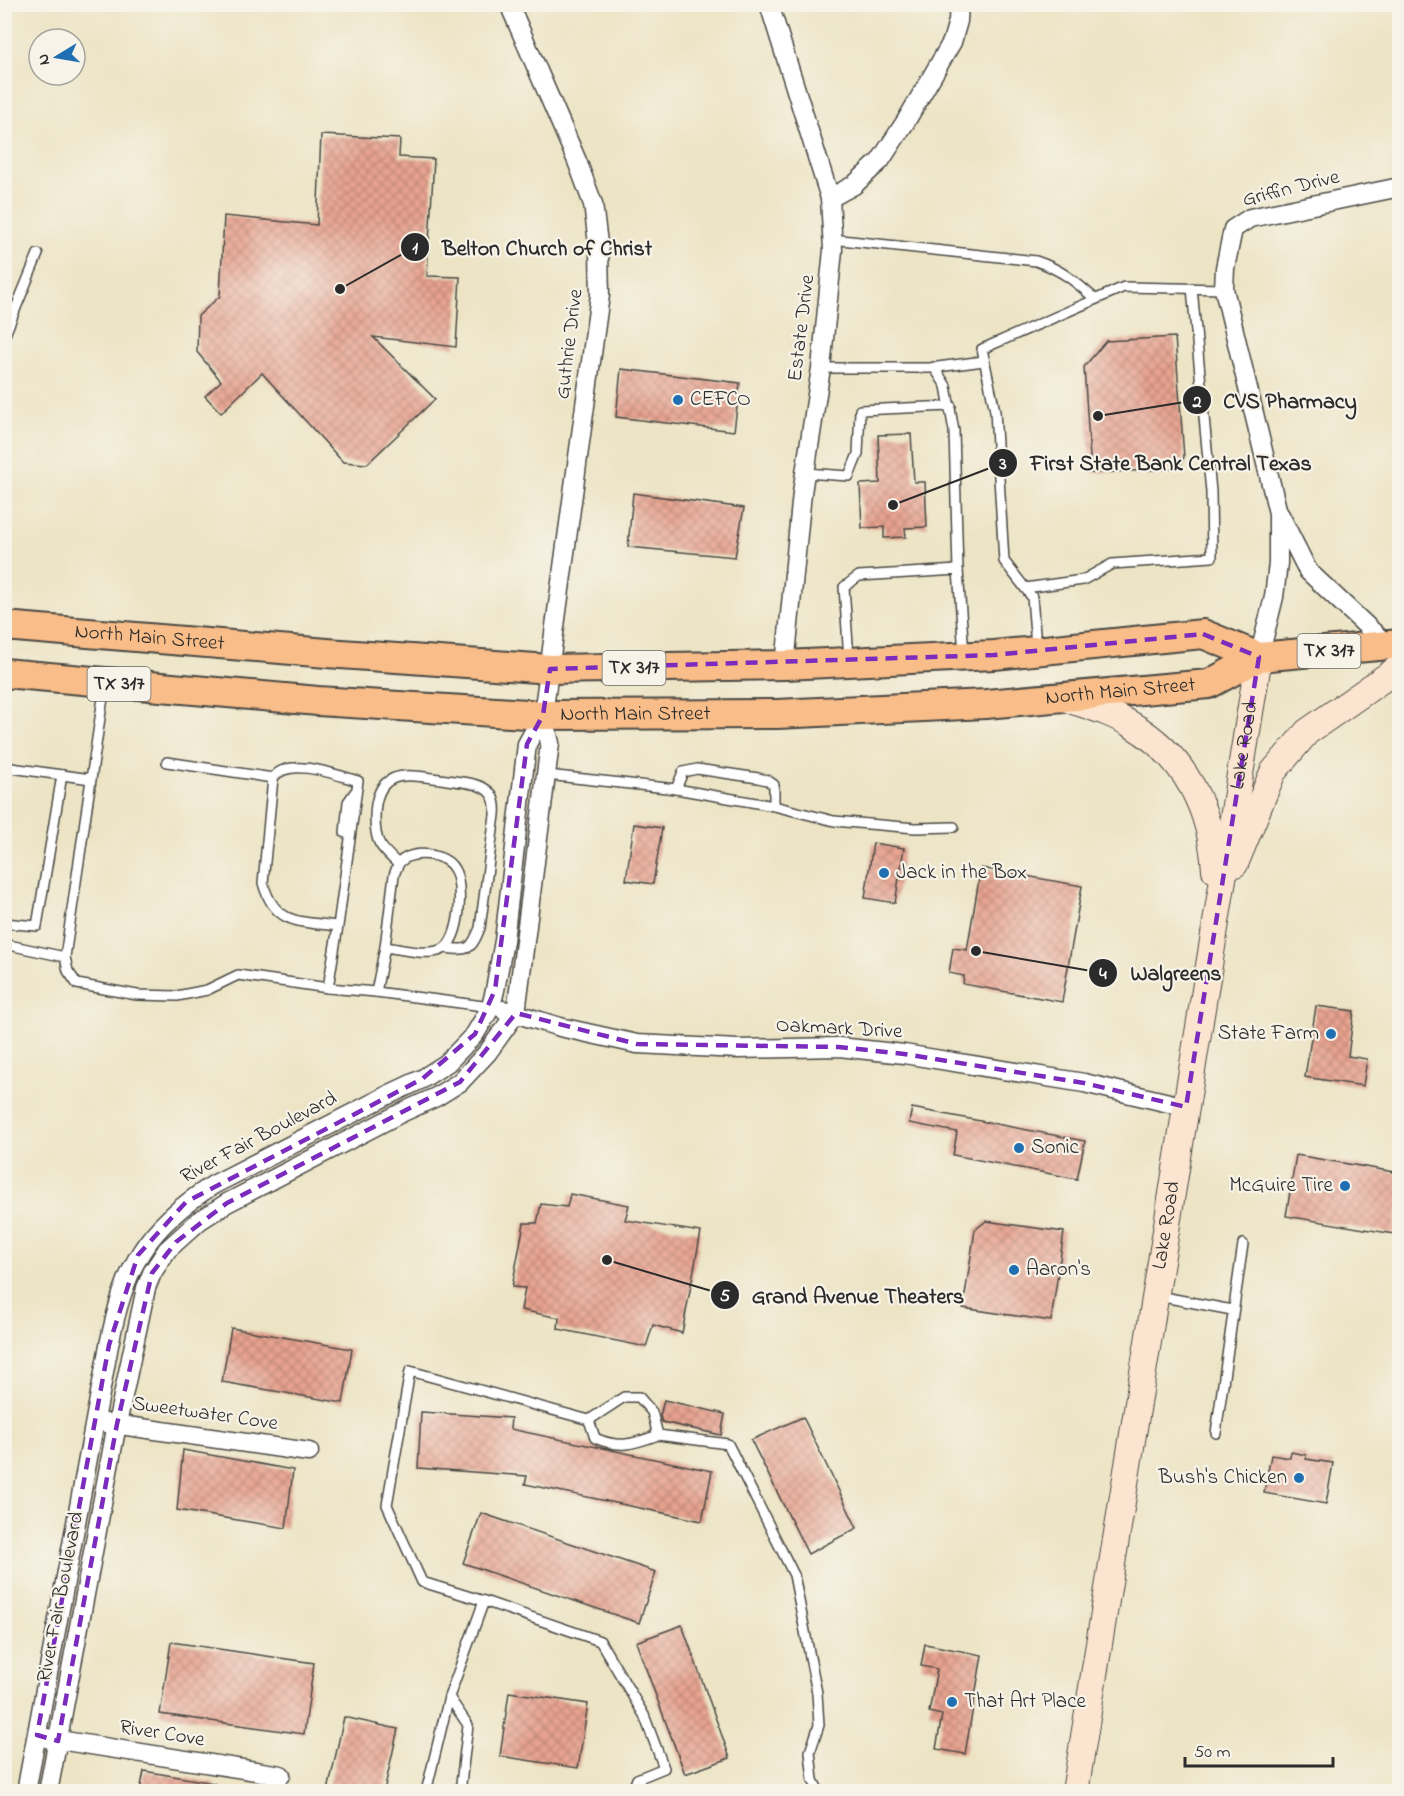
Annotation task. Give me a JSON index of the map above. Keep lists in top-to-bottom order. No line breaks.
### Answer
{"streets":{"main road":["North Main Street","TX 317","Lake Road"],"street":["Griffin Drive","Estate Drive","Guthrie Drive","Oakmark Drive","River Fair Boulevard","Sweetwater Cove","River Cove"]},"crossings":[["Griffin Drive","North Main Street"],["Griffin Drive","Lake Road"],["Estate Drive","North Main Street"],["Guthrie Drive","North Main Street"],["Guthrie Drive","River Fair Boulevard"],["North Main Street","Lake Road"],["North Main Street","River Fair Boulevard"],["Lake Road","Oakmark Drive"],["Oakmark Drive","River Fair Boulevard"],["River Fair Boulevard","Sweetwater Cove"],["River Fair Boulevard","River Cove"]],"places":["Belton Church of Christ","CEFCO","CVS Pharmacy","First State Bank Central Texas","Jack in the Box","Walgreens","State Farm","Sonic","McGuire Tire","Grand Avenue Theaters","Aaron's","Bush's Chicken","That Art Place"],"scale_bar":"50 m","north":"left"}
